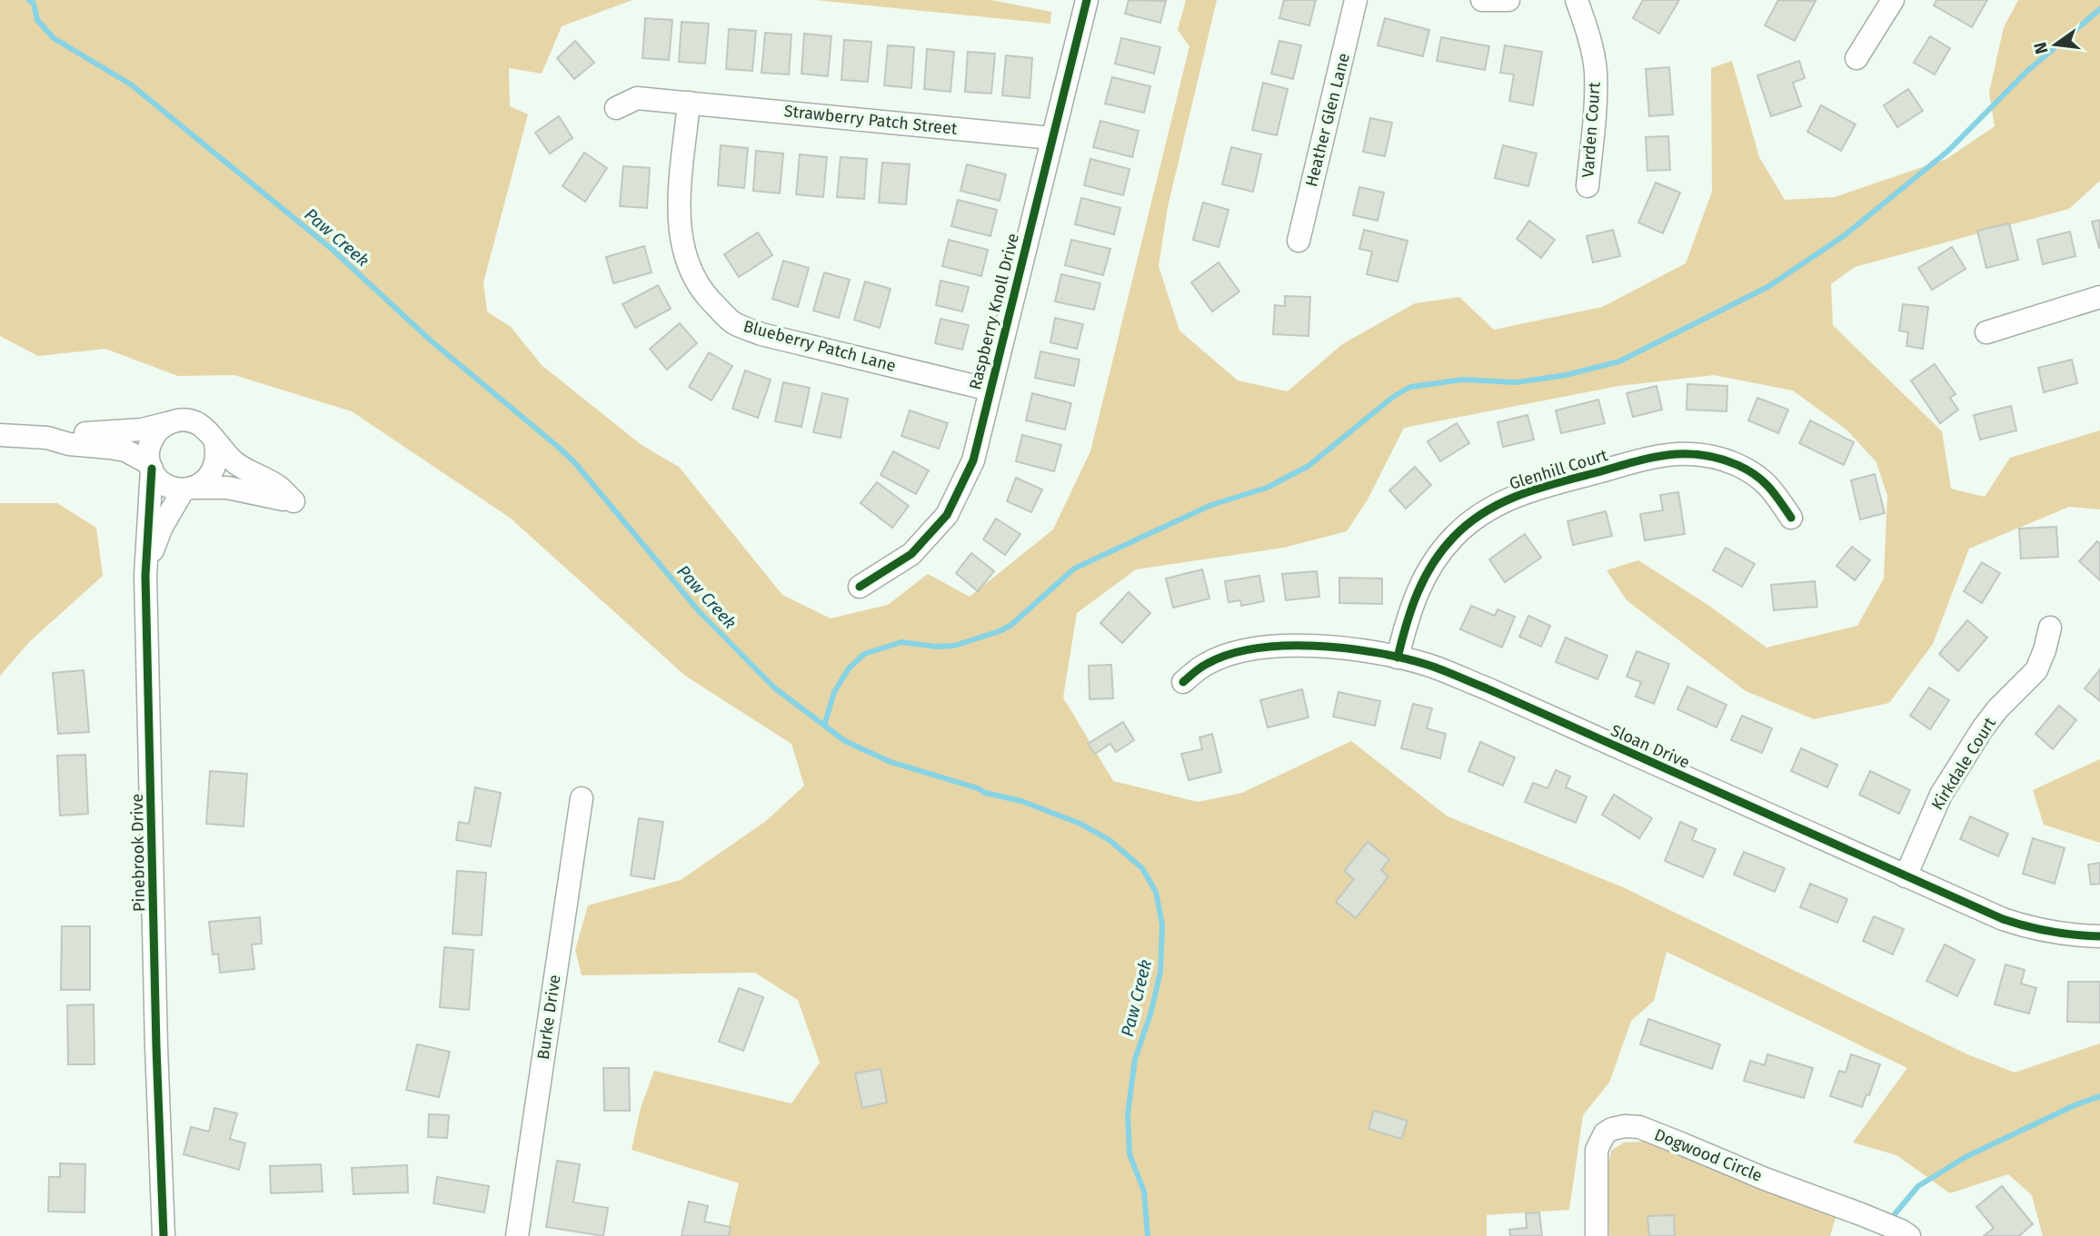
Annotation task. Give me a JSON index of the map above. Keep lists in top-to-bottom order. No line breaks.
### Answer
{"streets":{"street":["Strawberry Patch Street","Heather Glen Lane","Varden Court","Raspberry Knoll Drive","Blueberry Patch Lane","Glenhill Court","Sloan Drive","Kirkdale Court","Pinebrook Drive","Burke Drive","Dogwood Circle"]},"crossings":[["Strawberry Patch Street","Raspberry Knoll Drive"],["Strawberry Patch Street","Blueberry Patch Lane"],["Raspberry Knoll Drive","Blueberry Patch Lane"],["Glenhill Court","Sloan Drive"],["Sloan Drive","Kirkdale Court"]],"water":["Paw Creek"],"north":"left"}
